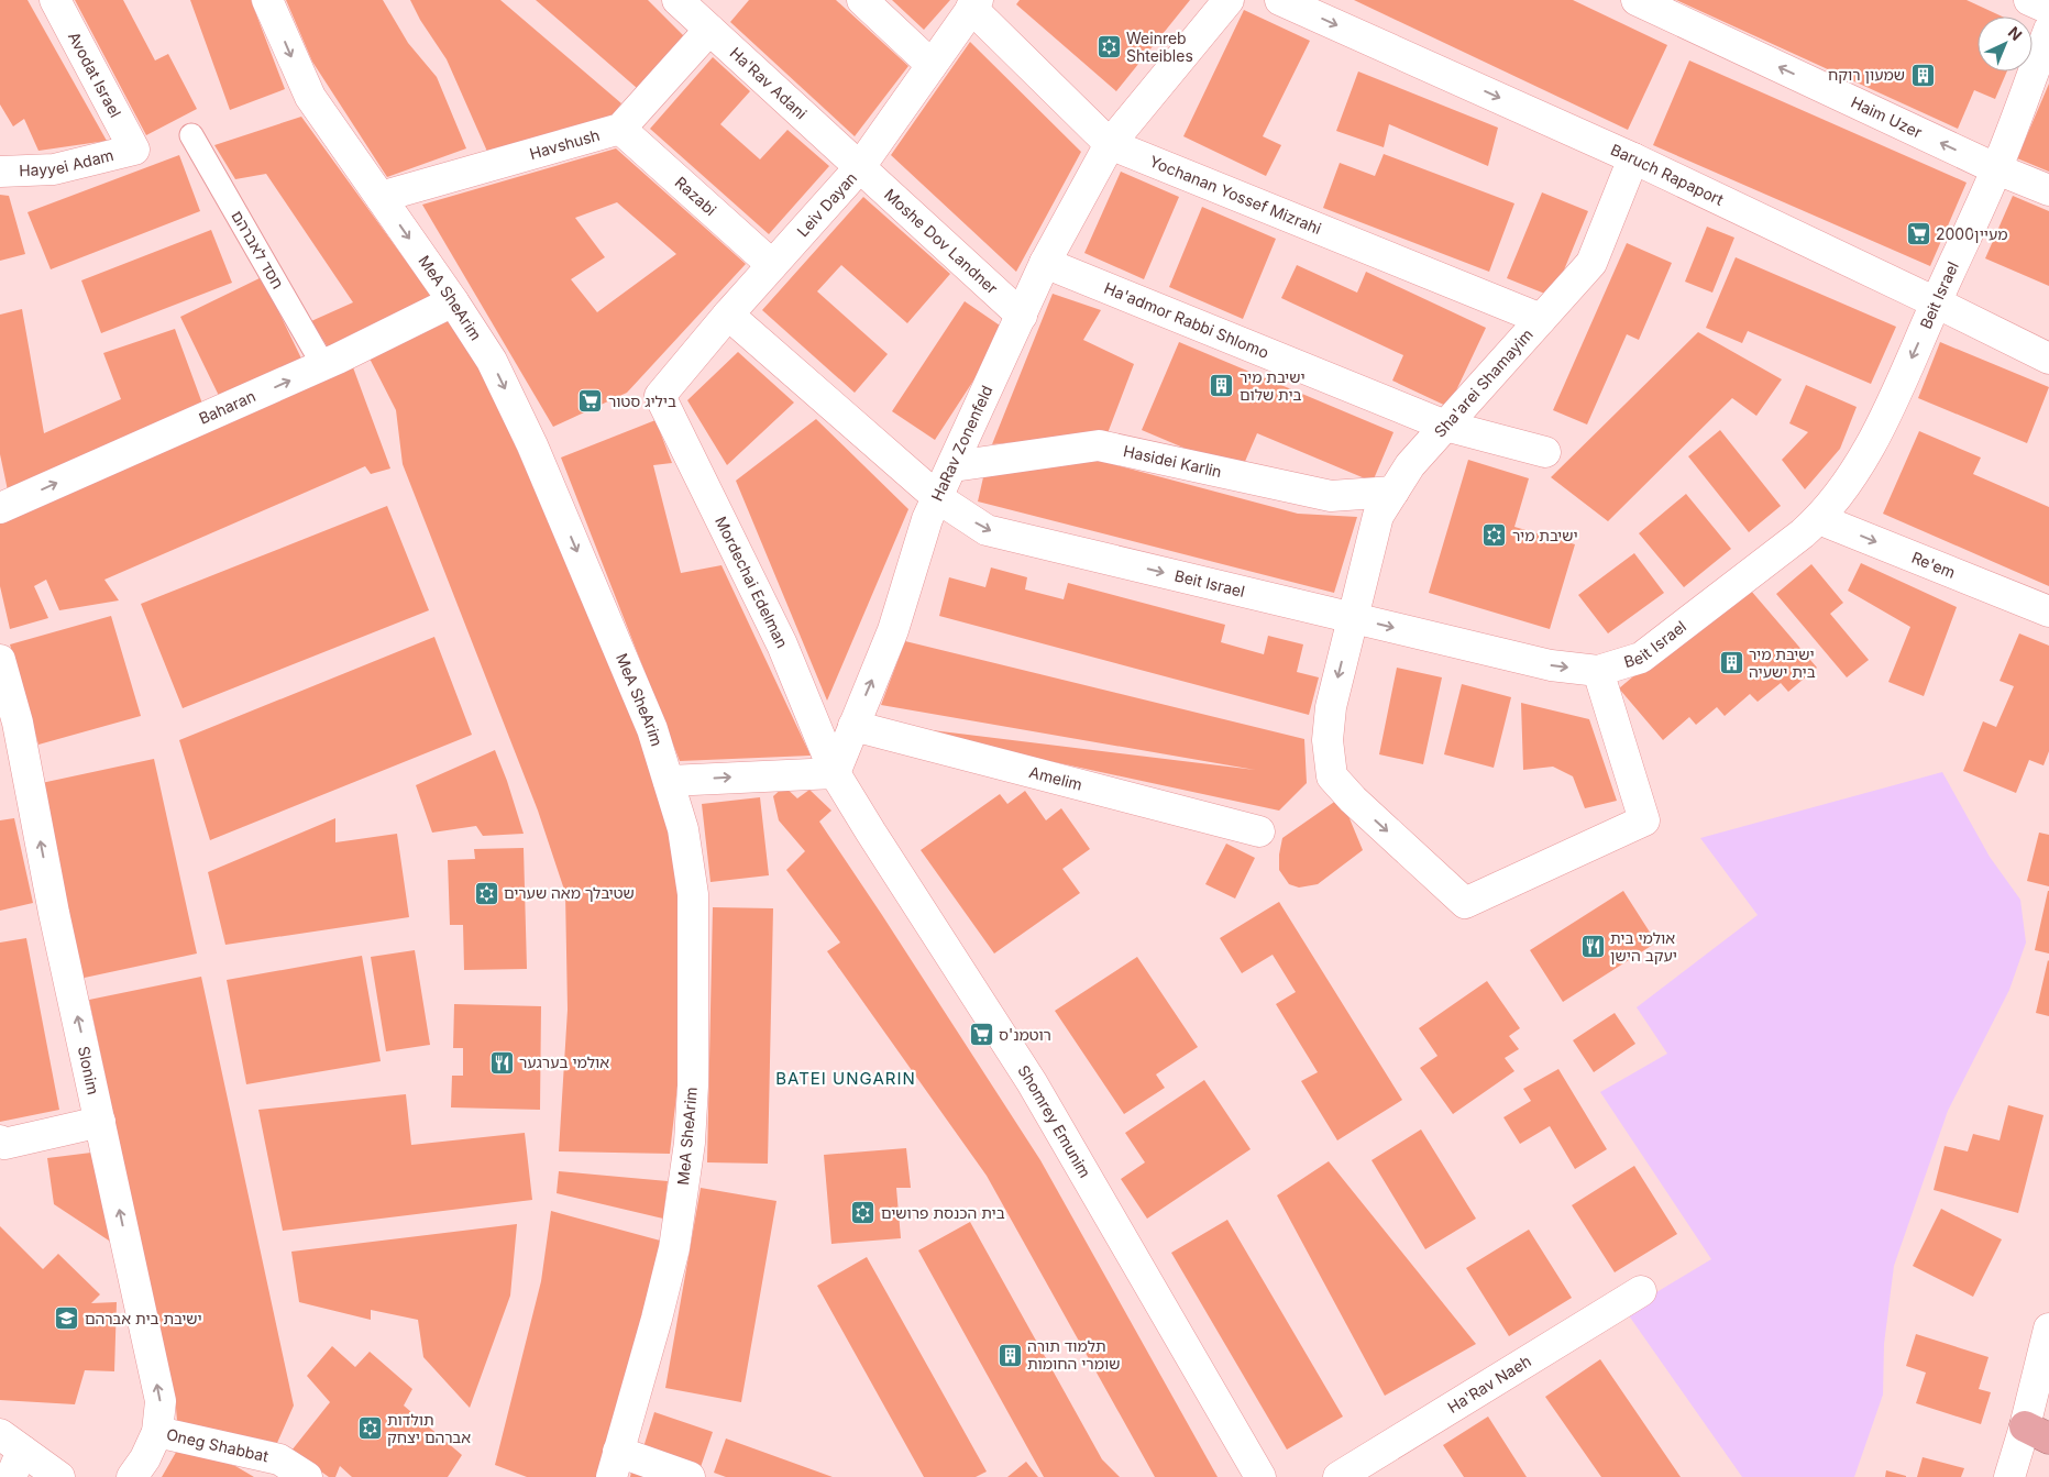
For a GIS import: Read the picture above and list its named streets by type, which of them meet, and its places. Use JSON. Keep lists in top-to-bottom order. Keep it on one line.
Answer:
{"streets":{"street":["Avodat Israel","Ha'Rav Adani","Haim Uzer","Havshush","Hayyei Adam","Baruch Rapaport","Yochanan Yossef Mizrahi","Razabi","Leiv Dayan","Moshe Dov Landner","חסד לאברהם","Beit Israel","MeA SheArim","Ha'admor Rabbi Shlomo","Sha'arei Shamayim","Baharan","HaRav Zonenfeld","Hasidei Karlin","Re'em","Mordechai Edelman","Amelim","Slonim","Shomrey Emunim","Ha'Rav Naeh","Oneg Shabbat"]},"crossings":[["Avodat Israel","Hayyei Adam"],["Ha'Rav Adani","Havshush"],["Ha'Rav Adani","Leiv Dayan"],["Ha'Rav Adani","Moshe Dov Landner"],["Haim Uzer","Beit Israel"],["Havshush","Razabi"],["Havshush","MeA SheArim"],["Baruch Rapaport","Beit Israel"],["Baruch Rapaport","Sha'arei Shamayim"],["Yochanan Yossef Mizrahi","Leiv Dayan"],["Yochanan Yossef Mizrahi","Sha'arei Shamayim"],["Yochanan Yossef Mizrahi","HaRav Zonenfeld"],["Razabi","Leiv Dayan"],["Leiv Dayan","Moshe Dov Landner"],["Leiv Dayan","Mordechai Edelman"],["Moshe Dov Landner","HaRav Zonenfeld"],["חסד לאברהם","Baharan"],["Beit Israel","Sha'arei Shamayim"],["Beit Israel","HaRav Zonenfeld"],["Beit Israel","Re'em"],["MeA SheArim","Baharan"],["Ha'admor Rabbi Shlomo","Sha'arei Shamayim"],["Ha'admor Rabbi Shlomo","HaRav Zonenfeld"],["Sha'arei Shamayim","Hasidei Karlin"],["HaRav Zonenfeld","Hasidei Karlin"],["HaRav Zonenfeld","Mordechai Edelman"],["HaRav Zonenfeld","Amelim"],["HaRav Zonenfeld","Shomrey Emunim"],["Mordechai Edelman","Shomrey Emunim"],["Slonim","Oneg Shabbat"]],"one_way":["Haim Uzer","Baruch Rapaport","MeA SheArim","Baharan","Re'em","Slonim"],"districts":["BATEI UNGARIN"],"places":{"synagogue":["Weinreb Shteibles","ישיבת מיר","שטיבלך מאה שערים","בית הכנסת פרושים","תולדות אברהם יצחק"],"building":["שמעון רוקח","ישיבת מיר בית שלום","ישיבת מיר בית ישעיה","תלמוד תורה שומרי החומות"],"supermarket":["מעיין2000","ביליג סטור","רוטמנ'ס"],"restaurant":["אולמי בית יעקב הישן","אולמי בערגער"],"school or university":["ישיבת בית אברהם"]},"north":"top right"}
